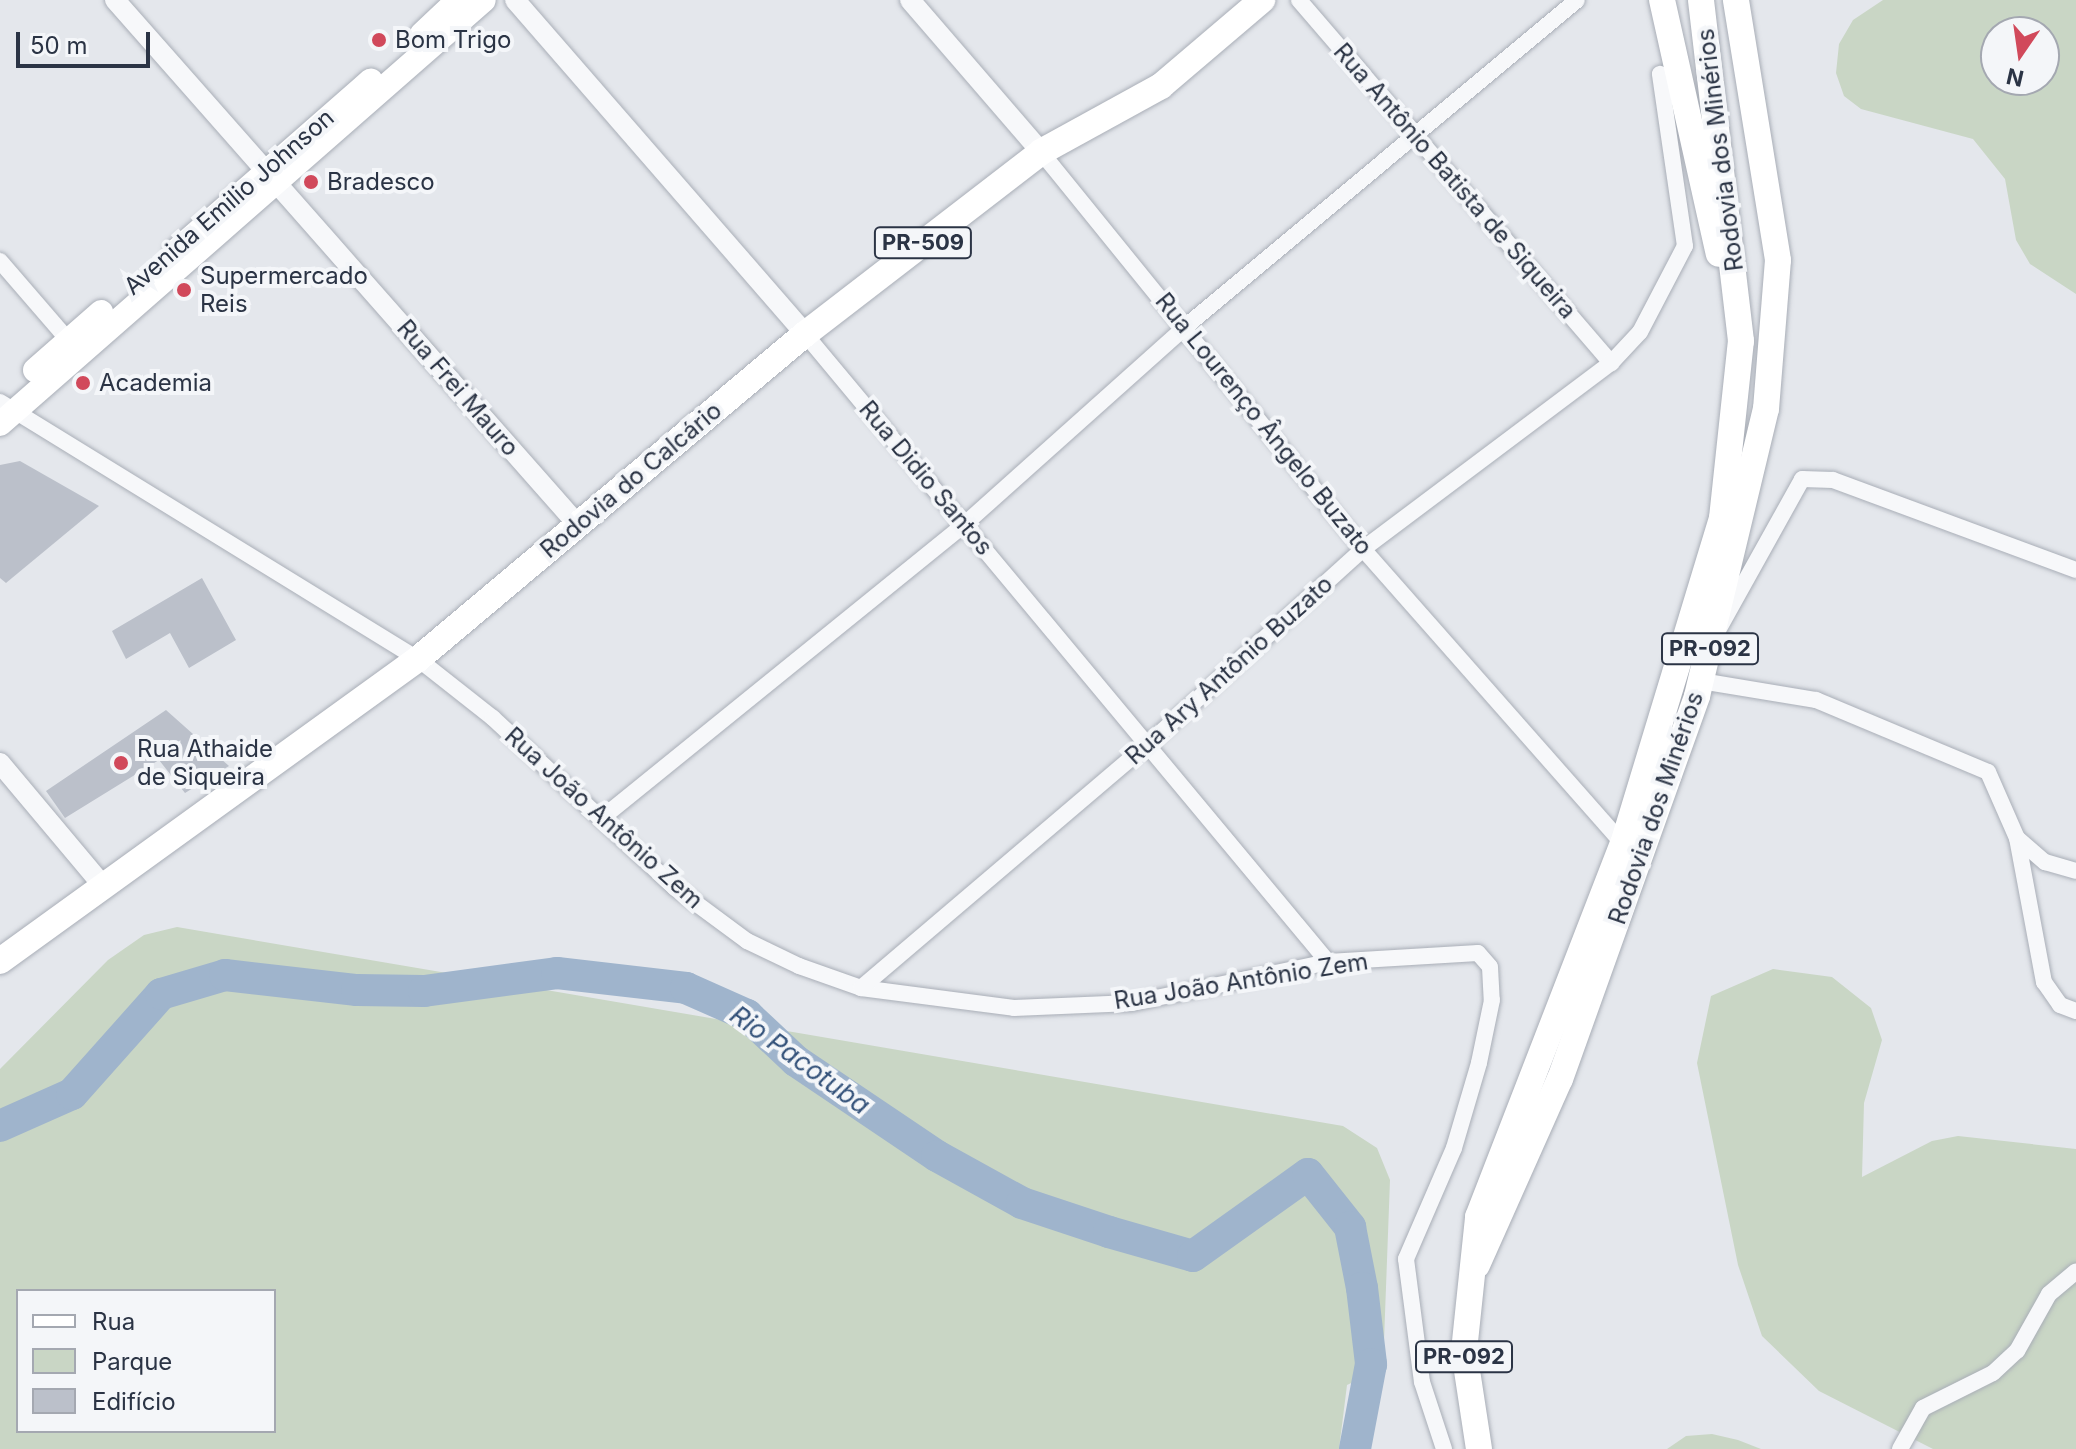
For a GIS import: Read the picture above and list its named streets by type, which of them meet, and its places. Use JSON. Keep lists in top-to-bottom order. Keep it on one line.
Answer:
{"streets":{"main road":["Rodovia dos Minérios","Avenida Emilio Johnson","PR-509","Rodovia do Calcário","PR-092"],"street":["Rua Antônio Batista de Siqueira","Rua Frei Mauro","Rua Lourenço Ângelo Buzato","Rua Didio Santos","Rua Ary Antônio Buzato","Rua João Antônio Zem"]},"crossings":[["Rodovia dos Minérios","Rua Lourenço Ângelo Buzato"],["Rua Antônio Batista de Siqueira","Rua Ary Antônio Buzato"],["Avenida Emilio Johnson","Rua Frei Mauro"],["Avenida Emilio Johnson","Rua João Antônio Zem"],["Rua Frei Mauro","Rodovia do Calcário"],["Rua Lourenço Ângelo Buzato","Rodovia do Calcário"],["Rua Lourenço Ângelo Buzato","Rua Ary Antônio Buzato"],["Rua Didio Santos","Rodovia do Calcário"],["Rua Didio Santos","Rua Ary Antônio Buzato"],["Rua Didio Santos","Rua João Antônio Zem"],["Rodovia do Calcário","Rua João Antônio Zem"],["Rua Ary Antônio Buzato","Rua João Antônio Zem"]],"water":["Rio Pacotuba"],"places":["Bom Trigo","Bradesco","Supermercado Reis","Academia","Rua Athaide de Siqueira"],"legend":["Rua","Parque","Edifício"],"scale_bar":"50 m","north":"bottom"}
